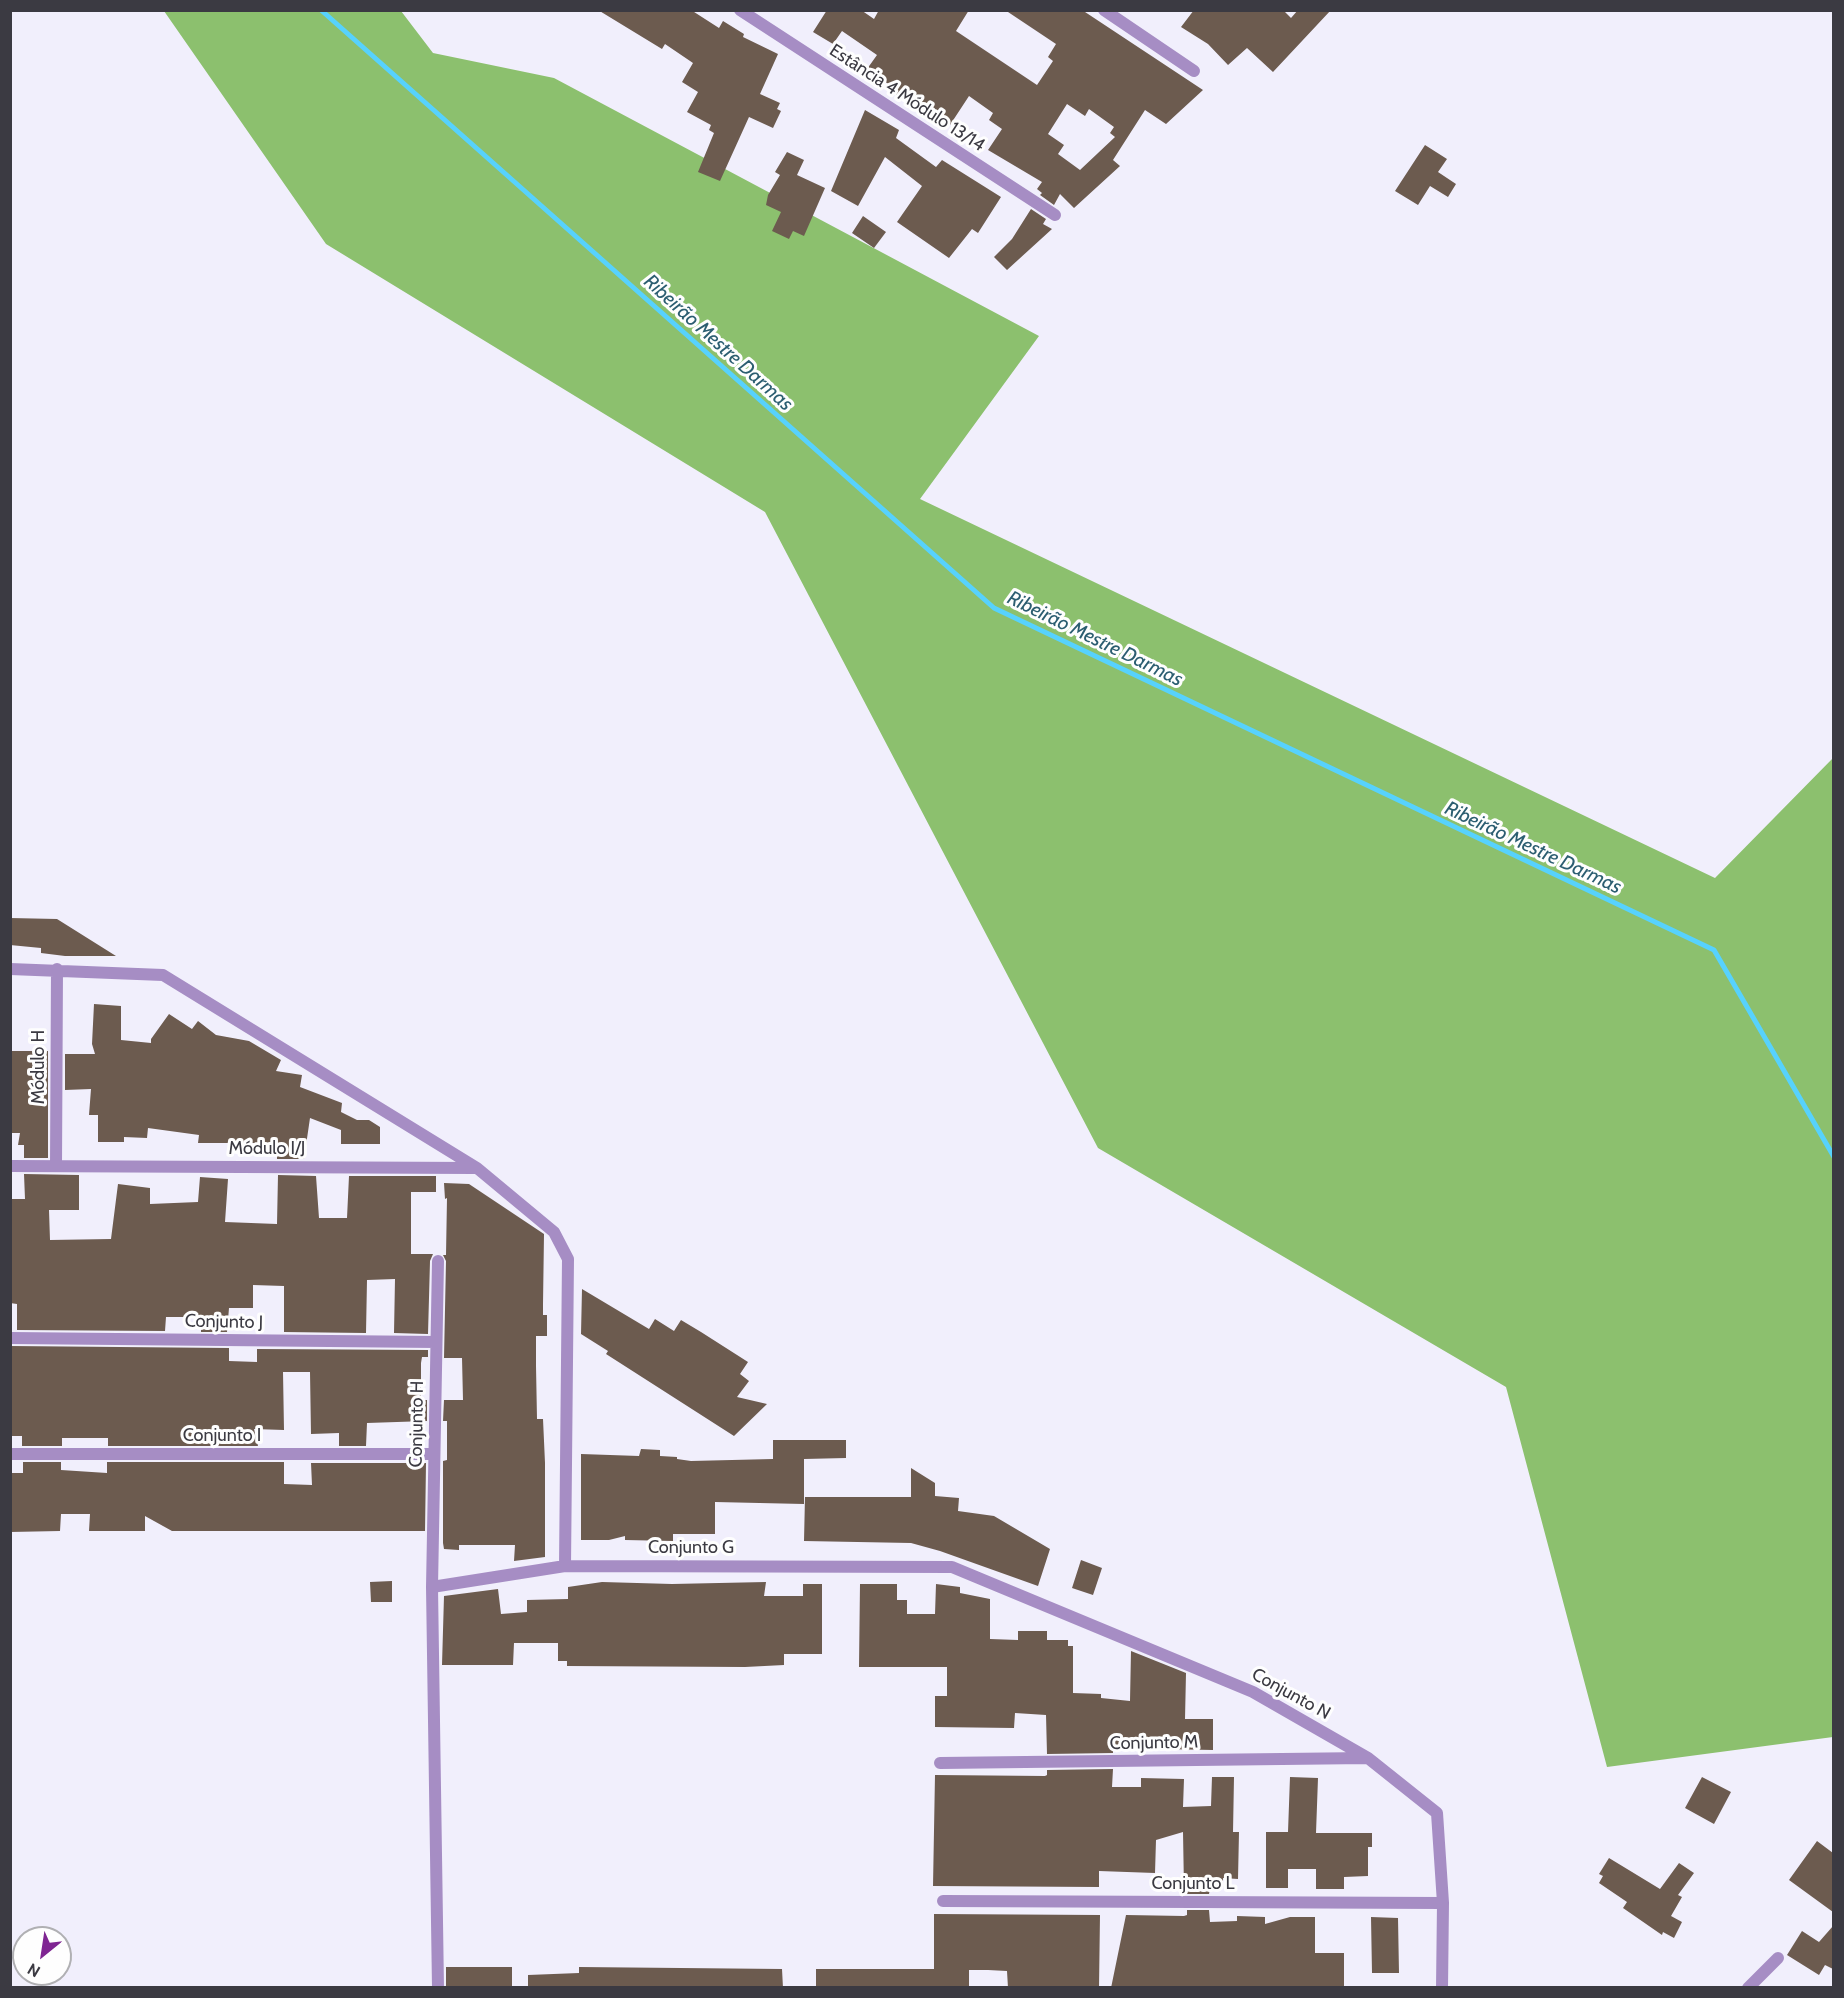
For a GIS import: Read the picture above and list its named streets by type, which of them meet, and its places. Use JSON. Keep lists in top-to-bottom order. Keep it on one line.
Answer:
{"streets":{"street":["Estância 4 Módulo 13/14","Módulo H","Módulo I/J","Conjunto J","Conjunto H","Conjunto I","Conjunto G","Conjunto N","Conjunto M","Conjunto L"]},"crossings":[["Módulo H","Módulo I/J"],["Conjunto J","Conjunto H"],["Conjunto H","Conjunto I"],["Conjunto H","Conjunto G"],["Conjunto G","Conjunto N"],["Conjunto N","Conjunto M"],["Conjunto N","Conjunto L"]],"water":["Ribeirão Mestre Darmas"],"north":"bottom left"}
